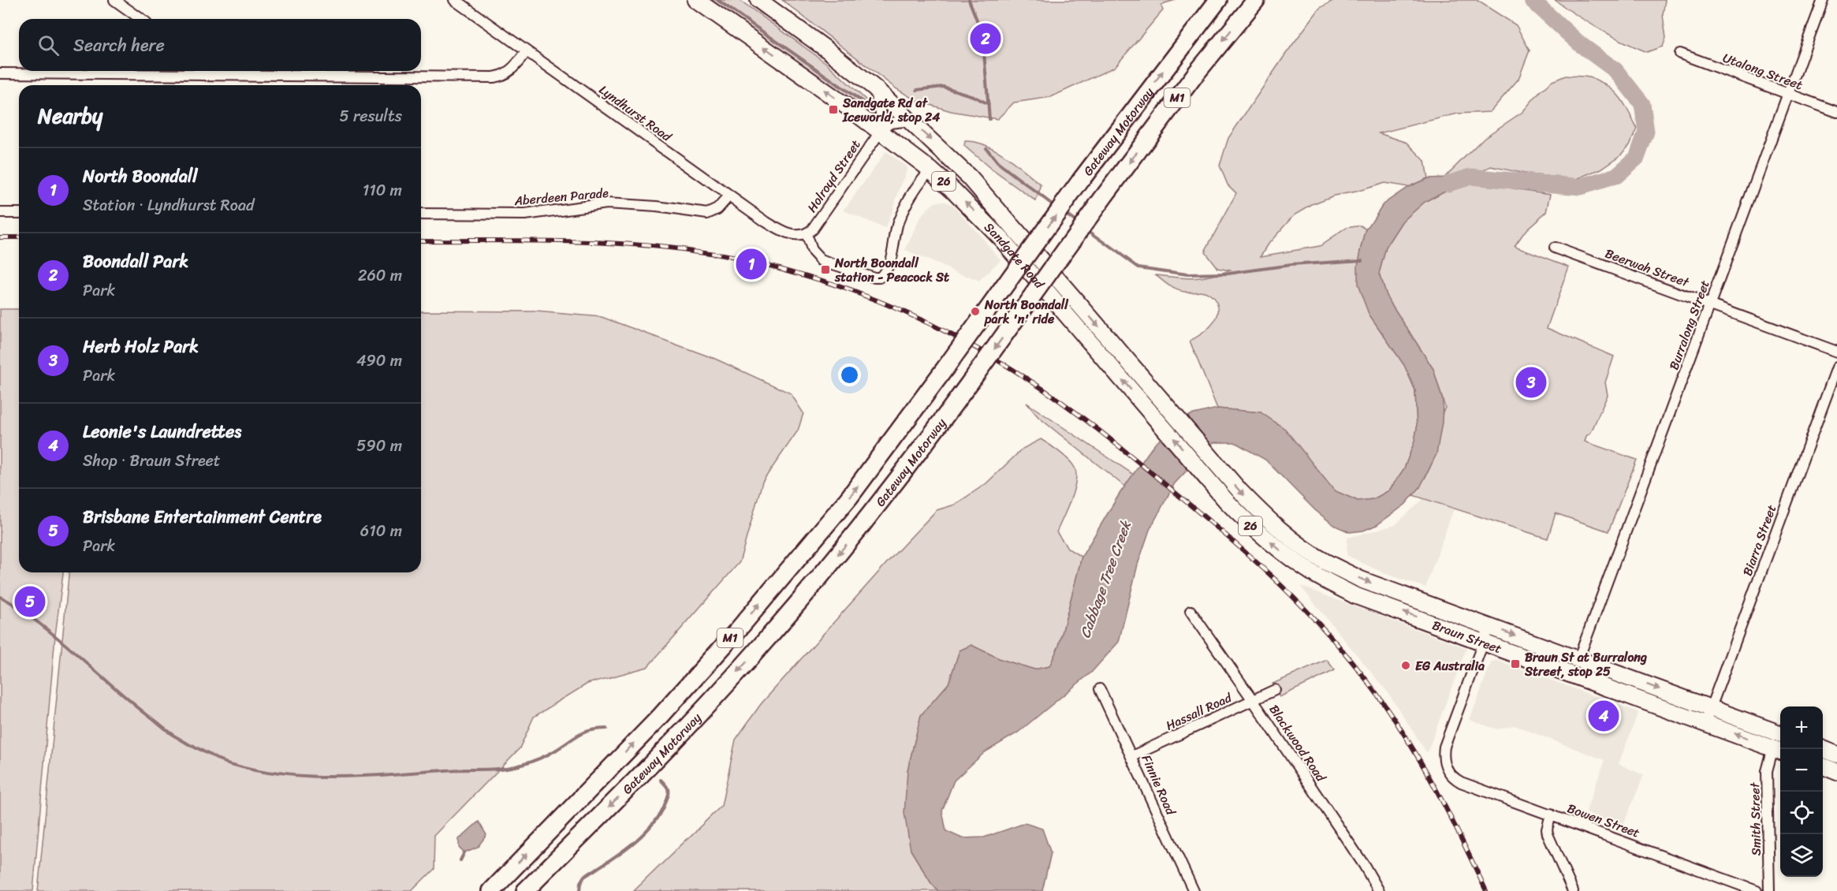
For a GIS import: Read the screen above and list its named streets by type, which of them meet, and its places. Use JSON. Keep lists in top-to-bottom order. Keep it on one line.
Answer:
{"streets":{"highway":["M1","Gateway Motorway","26","Sandgate Road","Braun Street"],"street":["Utalong Street","Lyndhurst Road","Holroyd Street","Aberdeen Parade","Beerwah Street","Burralong Street","Biarra Street","Hassall Road","Blackwood Road","Finnie Road","Smith Street","Bowen Street"]},"crossings":[["Utalong Street","Burralong Street"],["Lyndhurst Road","Holroyd Street"],["Lyndhurst Road","Aberdeen Parade"],["Holroyd Street","Sandgate Road"],["Sandgate Road","Braun Street"],["Beerwah Street","Burralong Street"],["Burralong Street","Braun Street"],["Biarra Street","Braun Street"],["Braun Street","Smith Street"],["Braun Street","Bowen Street"],["Hassall Road","Blackwood Road"],["Hassall Road","Finnie Road"]],"water":["Cabbage Tree Creek"],"places":{"transit":["Sandgate Rd at Iceworld, stop 24","North Boondall station - Peacock St","Braun St at Burralong Street, stop 25"],"other":["North Boondall park 'n' ride","EG Australia"]},"page":{"search":"Search here","pins":["2","1","3","5","4"],"heading":["Nearby","5 results"],"list":[{"mark":"1","name":"North Boondall","note":"Station · Lyndhurst Road","value":"110 m"},{"mark":"2","name":"Boondall Park","note":"Park","value":"260 m"},{"mark":"3","name":"Herb Holz Park","note":"Park","value":"490 m"},{"mark":"4","name":"Leonie's Laundrettes","note":"Shop · Braun Street","value":"590 m"},{"mark":"5","name":"Brisbane Entertainment Centre","note":"Park","value":"610 m"}],"map_buttons":["+","−"]}}
